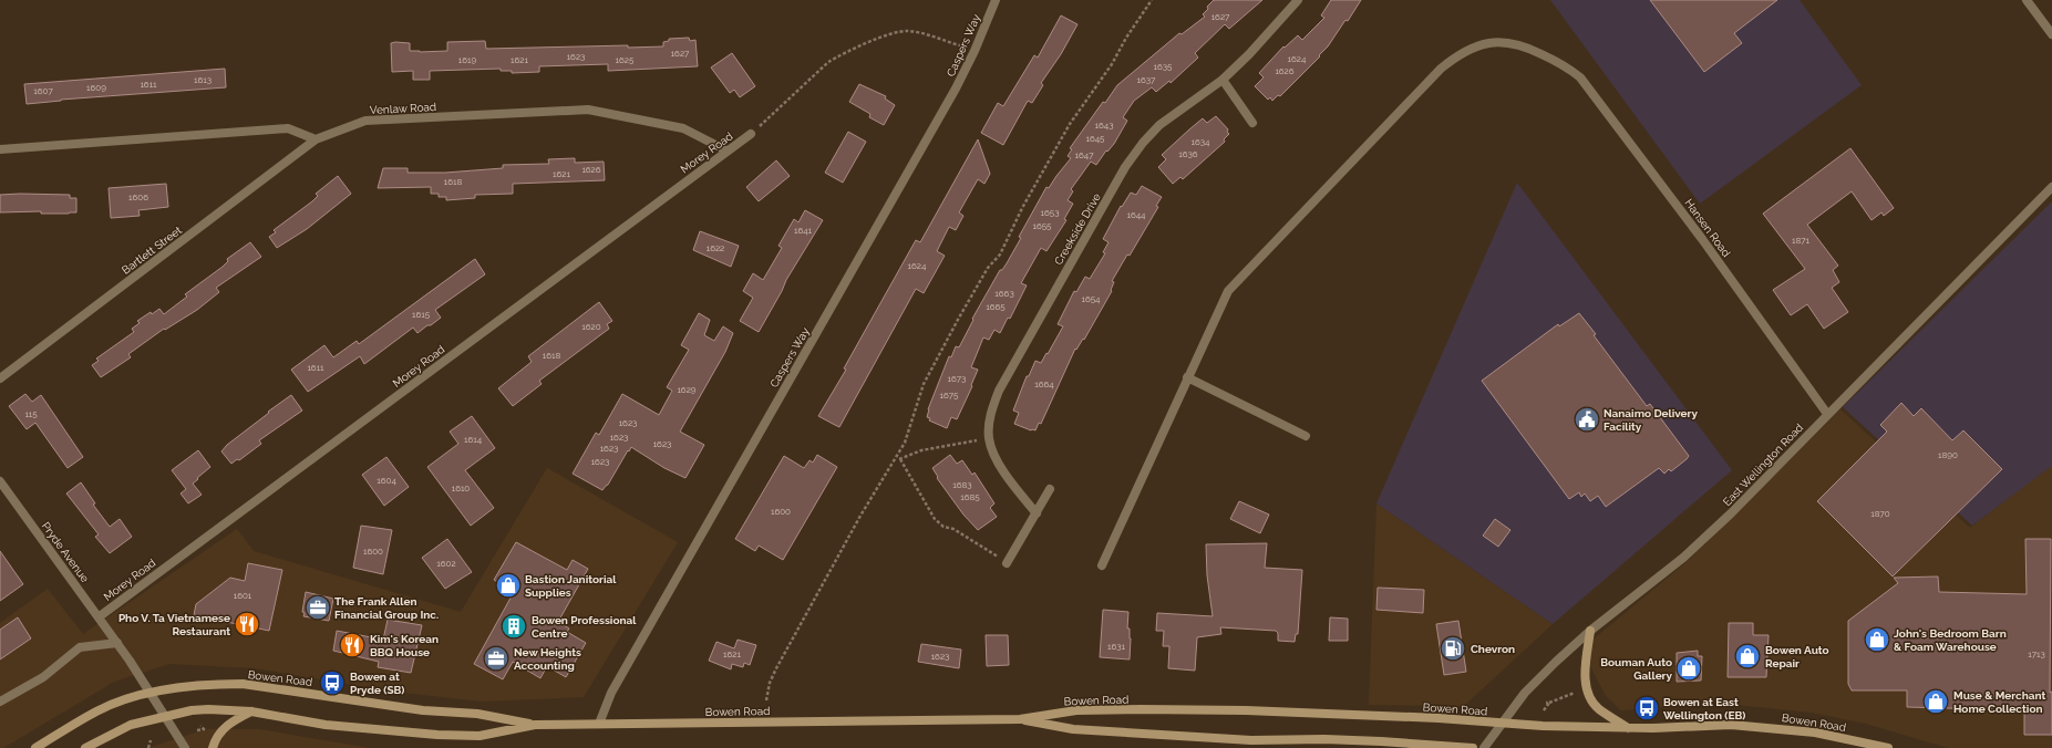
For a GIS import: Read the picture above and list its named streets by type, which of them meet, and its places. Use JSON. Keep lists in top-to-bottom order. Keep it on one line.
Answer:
{"streets":{"main road":["Bowen Road"],"street":["Caspers Way","Venlaw Road","Morey Road","Hansen Road","Creekside Drive","Bartlett Street","East Wellington Road","Pryde Avenue"]},"crossings":[["Caspers Way","Bowen Road"],["Venlaw Road","Morey Road"],["Venlaw Road","Bartlett Street"],["Morey Road","Pryde Avenue"],["Hansen Road","East Wellington Road"],["East Wellington Road","Bowen Road"],["Pryde Avenue","Bowen Road"]],"places":{"public building":["Nanaimo Delivery Facility"],"shop":["Bastion Janitorial Supplies","John's Bedroom Barn & Foam Warehouse","Bowen Auto Repair","Bouman Auto Gallery","Muse & Merchant Home Collection"],"office":["The Frank Allen Financial Group Inc.","New Heights Accounting"],"restaurant":["Pho V. Ta Vietnamese Restaurant","Kim's Korean BBQ House"],"building":["Bowen Professional Centre"],"fuel station":["Chevron"],"bus stop":["Bowen at Pryde (SB)","Bowen at East Wellington (EB)"]},"house_numbers":["1627","1627","1623","1624","1619","1621","1625","1635","1626","1613","1637","1611","1609","1607","1643","1645","1634","1636","1647","1626","1621","1618","1606","1653","1644","1655","1641","1871","1622","1624","1663","1654","1665","1615","1620","1618","1611","1673","1664","1629","1675","115","1623","1623","1614","1623","1623","1890","1623","1604","1683","1610","1685","1600","1870","1600","1602","1601","1631","1621","1713","1623"]}
